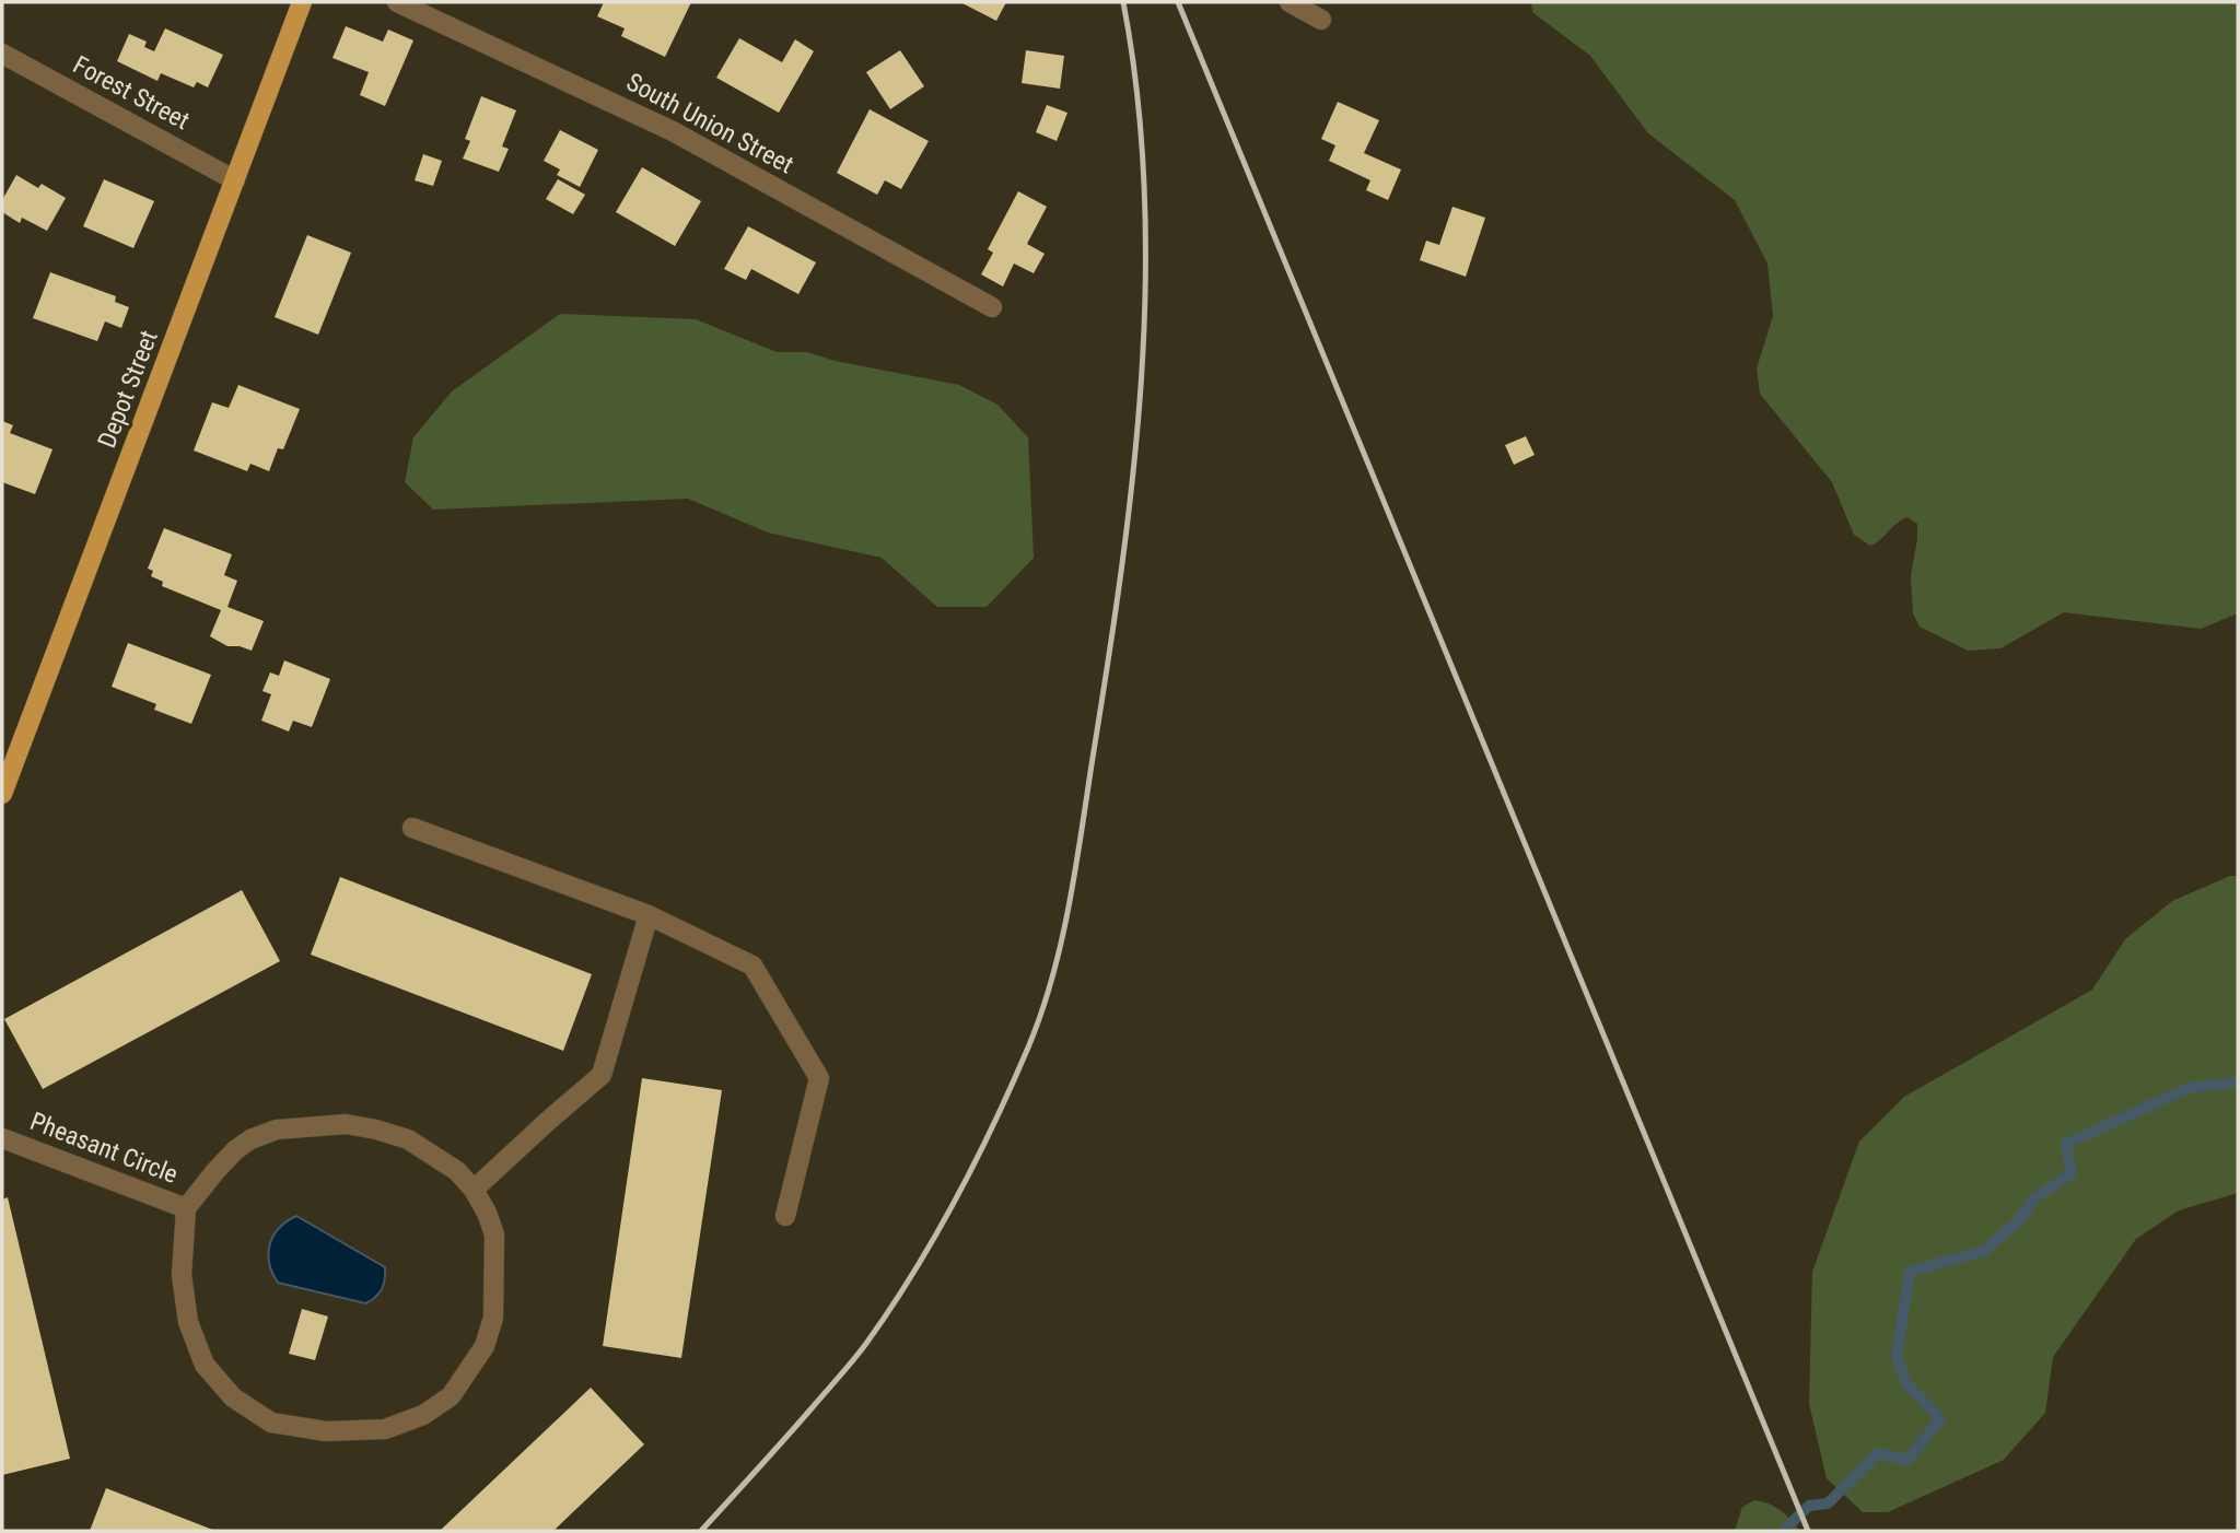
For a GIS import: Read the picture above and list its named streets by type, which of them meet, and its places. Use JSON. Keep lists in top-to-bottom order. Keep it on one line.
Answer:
{"streets":{"main road":["Depot Street"],"street":["Forest Street","South Union Street","Pheasant Circle"]},"crossings":[["Forest Street","Depot Street"]]}
